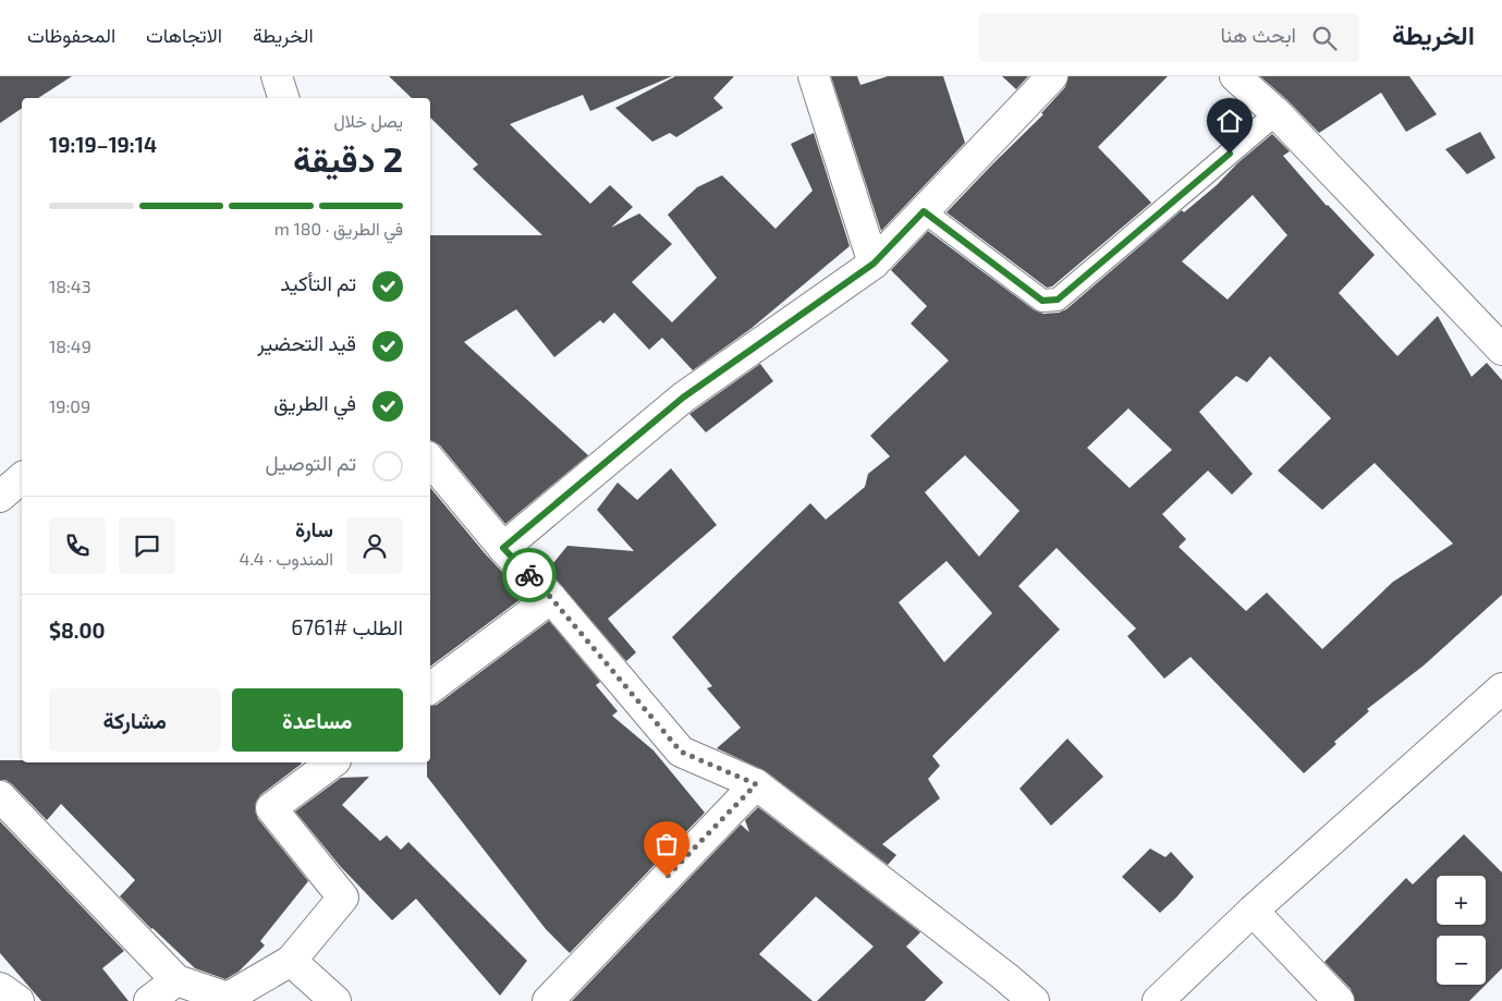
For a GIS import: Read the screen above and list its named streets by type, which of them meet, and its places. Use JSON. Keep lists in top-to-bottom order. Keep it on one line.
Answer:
{"page":{"header":"الخريطة","search":"ابحث هنا","nav":["الخريطة","الاتجاهات","المحفوظات"],"heading":["2 دقيقة","يصل خلال","19:14–19:19"],"panel":["سارة","المندوب · 4.4","الطلب #6761","$8.00"],"bar":"في الطريق · 180 m","list":[["تم التأكيد","18:43"],["قيد التحضير","18:49"],["في الطريق","19:09"],"تم التوصيل"],"buttons":["مساعدة","مشاركة"],"map_buttons":["+","−"]}}
